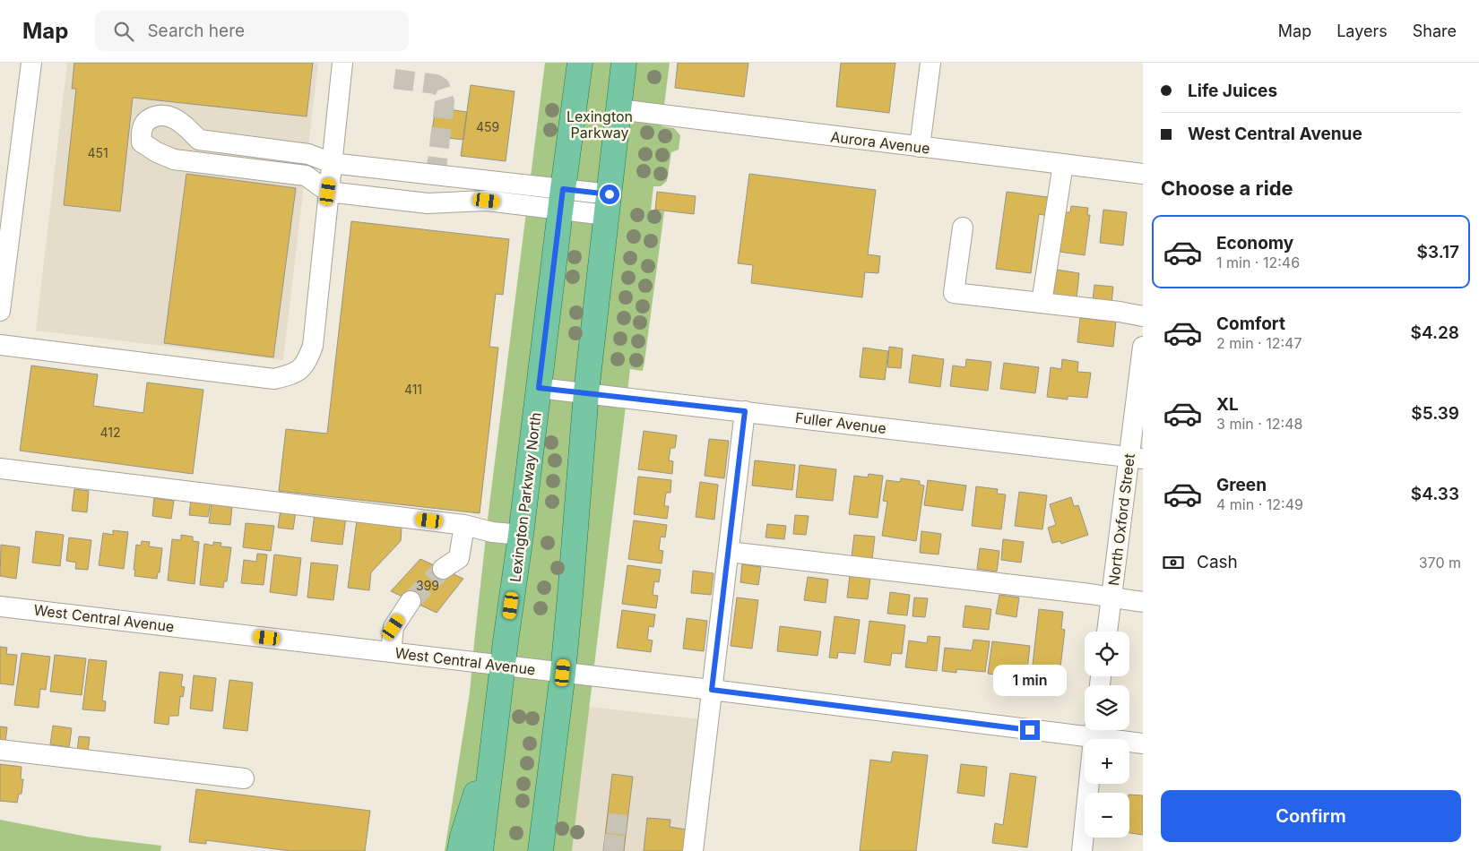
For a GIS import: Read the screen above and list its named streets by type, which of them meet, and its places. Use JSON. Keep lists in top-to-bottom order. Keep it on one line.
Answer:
{"streets":{"main road":["Lexington Parkway North"],"street":["Aurora Avenue","Fuller Avenue","North Oxford Street","West Central Avenue"]},"crossings":[["Fuller Avenue","Lexington Parkway North"],["Fuller Avenue","North Oxford Street"],["Lexington Parkway North","West Central Avenue"]],"parks":["Lexington Parkway"],"house_numbers":["459","451","411","412","399"],"page":{"header":"Map","search":"Search here","nav":["Map","Layers","Share"],"banner":["Life Juices","West Central Avenue"],"heading":"Choose a ride","list":[{"name":"Economy","note":"1 min · 12:46","value":"$3.17"},{"name":"Comfort","note":"2 min · 12:47","value":"$4.28"},{"name":"XL","note":"3 min · 12:48","value":"$5.39"},{"name":"Green","note":"4 min · 12:49","value":"$4.33"}],"pay":["Cash","370 m"],"map_buttons":["+","−"],"bubble":"1 min","buttons":"Confirm"}}
